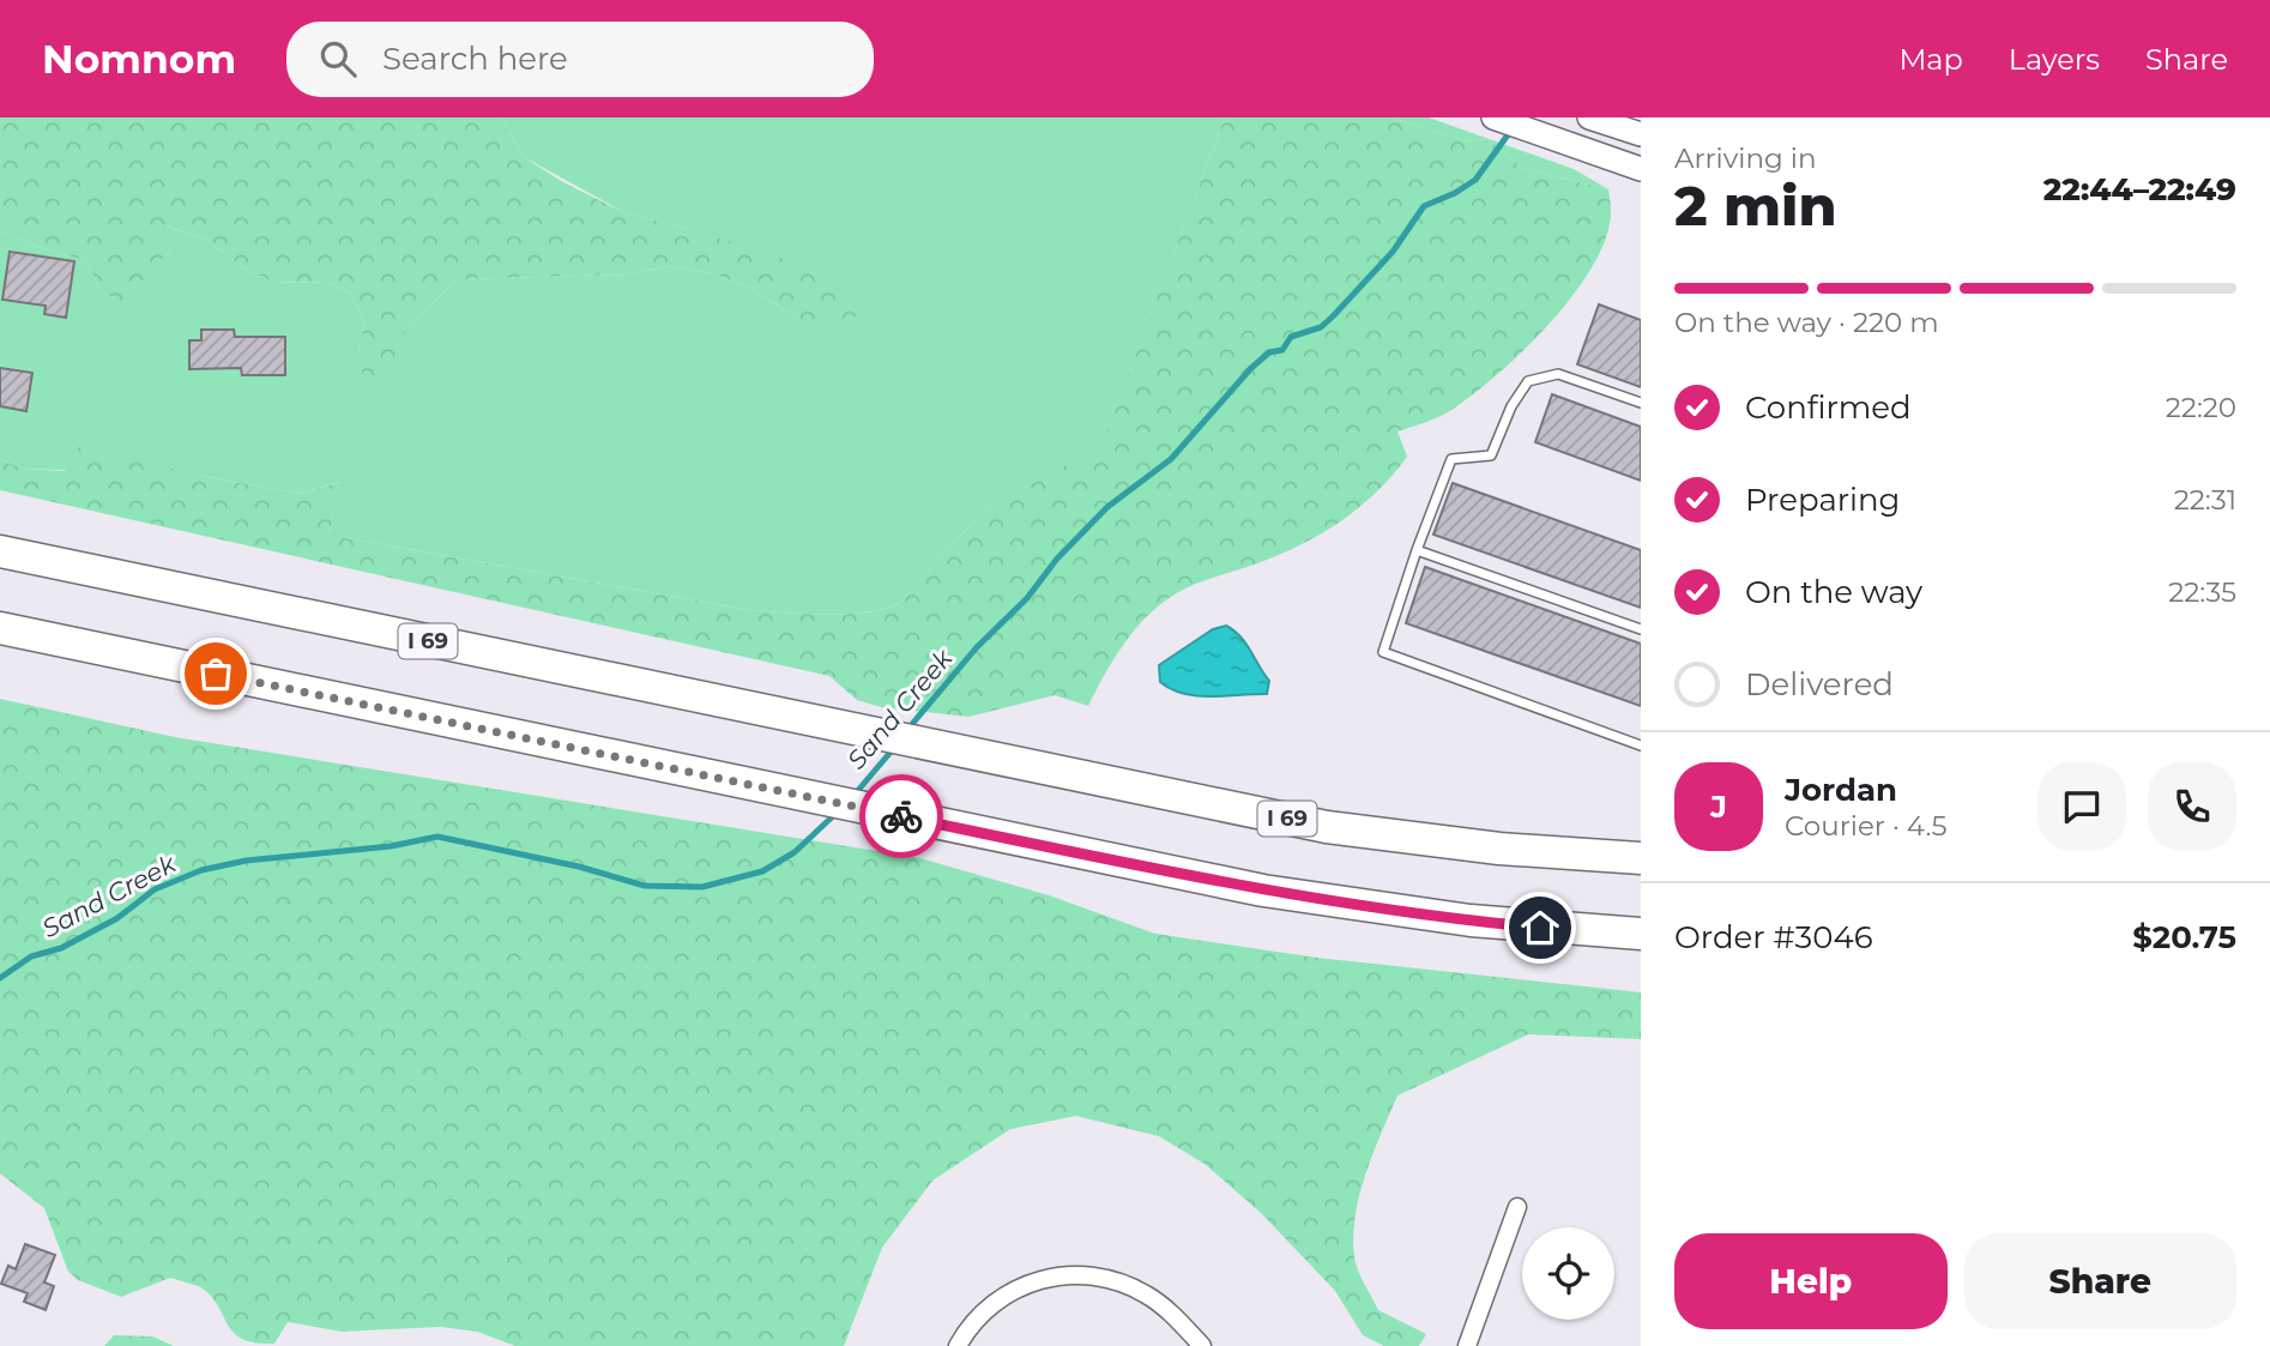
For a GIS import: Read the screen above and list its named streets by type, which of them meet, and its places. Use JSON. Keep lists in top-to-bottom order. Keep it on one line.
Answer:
{"streets":{"highway":["I 69"]},"water":["Sand Creek"],"page":{"header":"Nomnom","search":"Search here","nav":["Map","Layers","Share"],"heading":["2 min","Arriving in","22:44–22:49"],"panel":["Jordan","Courier · 4.5","Order #3046","$20.75"],"bar":"On the way · 220 m","list":[["Confirmed","22:20"],["Preparing","22:31"],["On the way","22:35"],"Delivered"],"round":"J","buttons":["Help","Share"]}}
